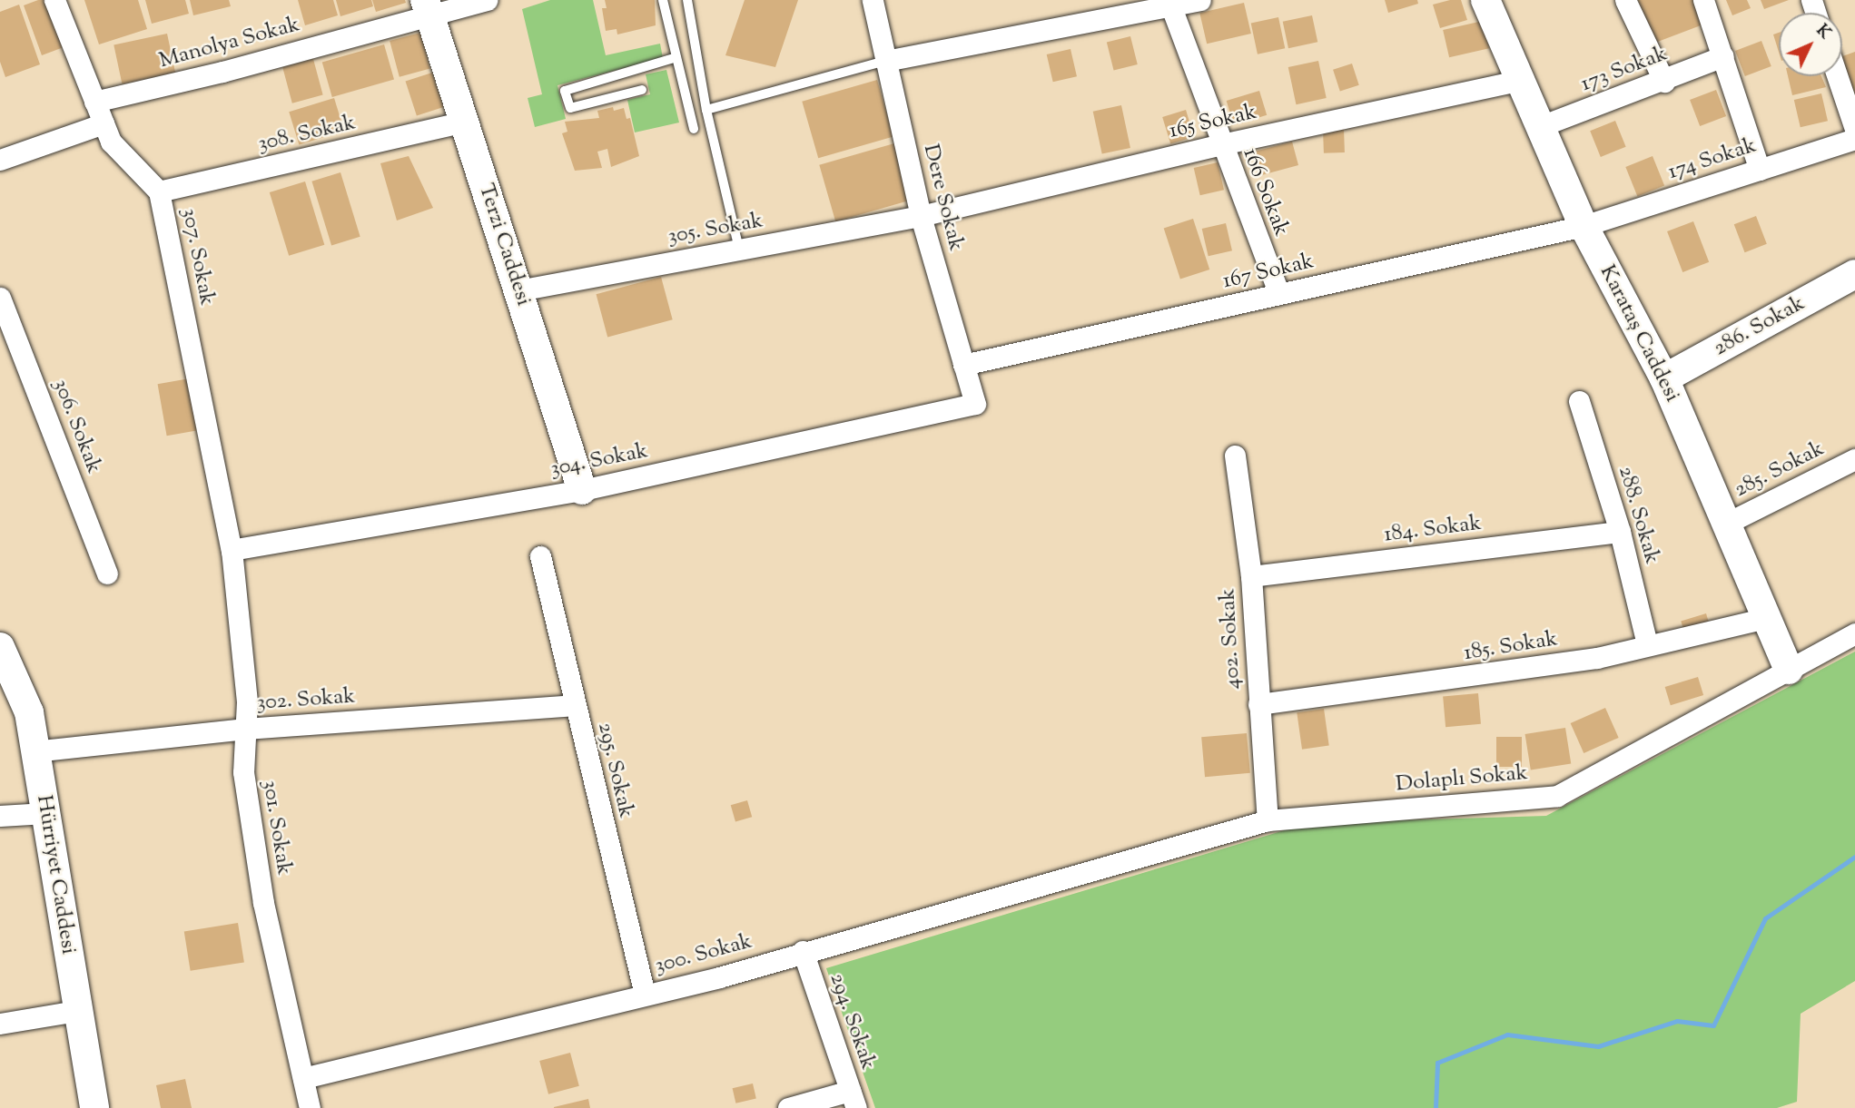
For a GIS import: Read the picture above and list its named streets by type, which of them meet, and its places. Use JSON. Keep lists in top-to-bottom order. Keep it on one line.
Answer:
{"streets":{"street":["Manolya Sokak","173 Sokak","165 Sokak","308. Sokak","174 Sokak","166 Sokak","Dere Sokak","305. Sokak","Terzi Caddesi","307. Sokak","167 Sokak","286. Sokak","Karataş Caddesi","306. Sokak","304. Sokak","285. Sokak","288. Sokak","184. Sokak","402. Sokak","185. Sokak","302. Sokak","295. Sokak","Dolaplı Sokak","301. Sokak","Hürriyet Caddesi","300. Sokak","294. Sokak"]},"crossings":[["Manolya Sokak","Terzi Caddesi"],["Manolya Sokak","307. Sokak"],["173 Sokak","Karataş Caddesi"],["165 Sokak","166 Sokak"],["165 Sokak","Dere Sokak"],["165 Sokak","305. Sokak"],["165 Sokak","Karataş Caddesi"],["308. Sokak","Terzi Caddesi"],["308. Sokak","307. Sokak"],["174 Sokak","167 Sokak"],["174 Sokak","Karataş Caddesi"],["166 Sokak","167 Sokak"],["Dere Sokak","305. Sokak"],["Dere Sokak","167 Sokak"],["Dere Sokak","304. Sokak"],["305. Sokak","Terzi Caddesi"],["Terzi Caddesi","304. Sokak"],["307. Sokak","304. Sokak"],["307. Sokak","301. Sokak"],["167 Sokak","Karataş Caddesi"],["286. Sokak","Karataş Caddesi"],["Karataş Caddesi","285. Sokak"],["Karataş Caddesi","185. Sokak"],["Karataş Caddesi","Dolaplı Sokak"],["304. Sokak","301. Sokak"],["288. Sokak","184. Sokak"],["288. Sokak","185. Sokak"],["184. Sokak","402. Sokak"],["402. Sokak","185. Sokak"],["402. Sokak","Dolaplı Sokak"],["302. Sokak","295. Sokak"],["302. Sokak","301. Sokak"],["295. Sokak","300. Sokak"],["Dolaplı Sokak","300. Sokak"],["301. Sokak","300. Sokak"],["300. Sokak","294. Sokak"]],"north":"top right"}
